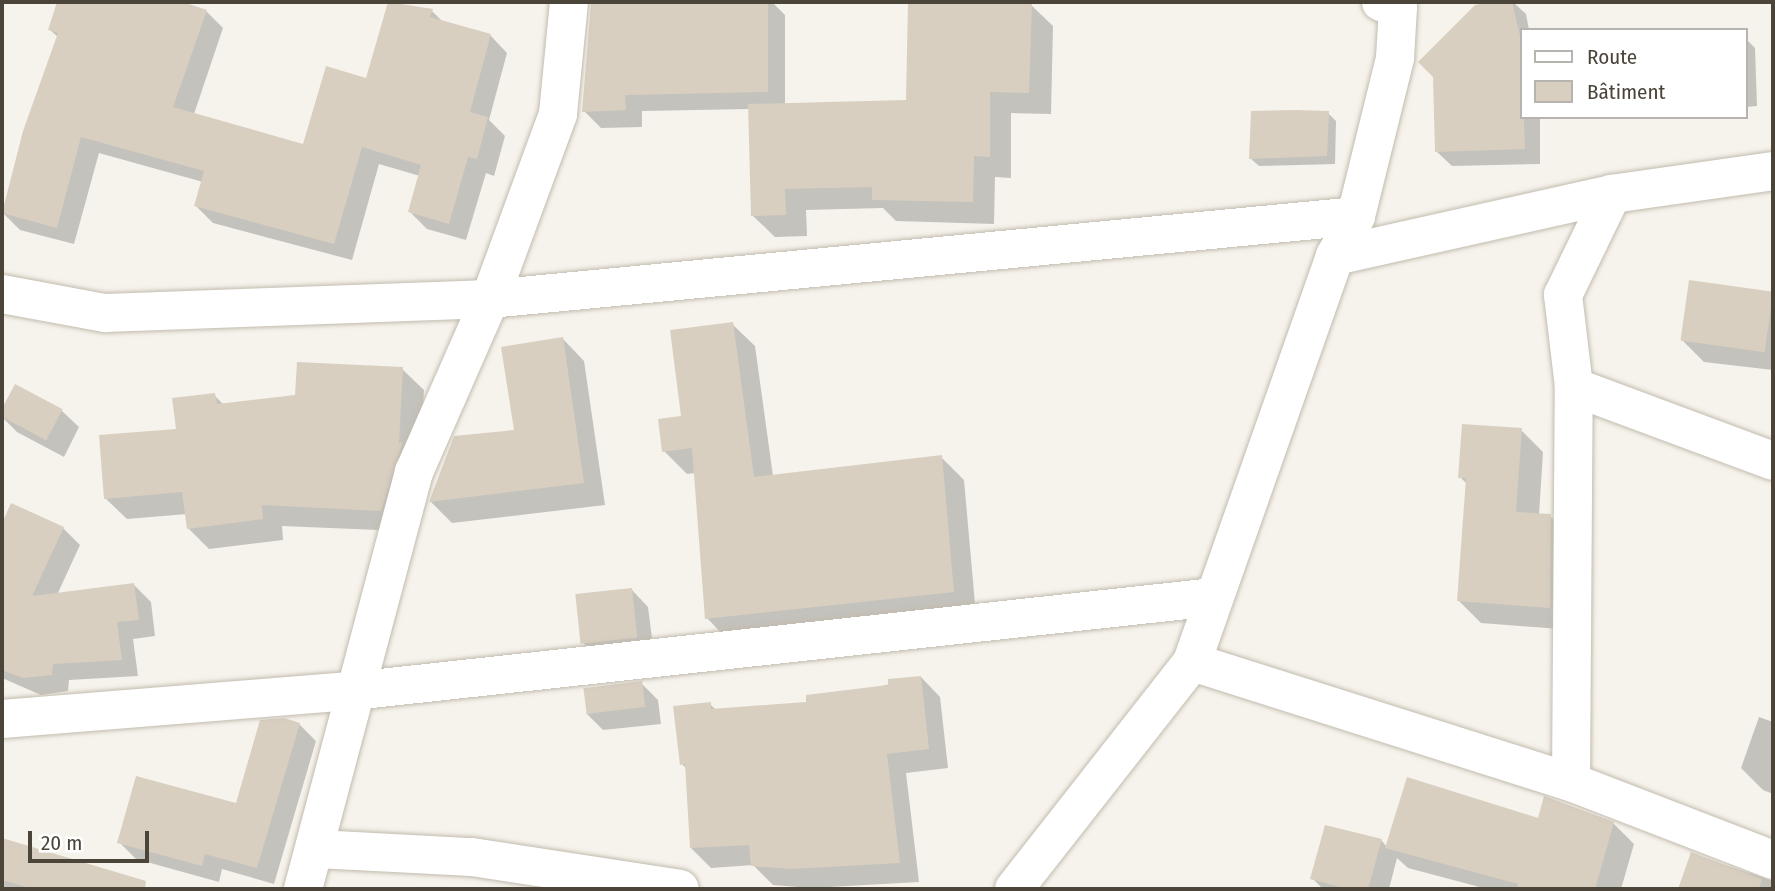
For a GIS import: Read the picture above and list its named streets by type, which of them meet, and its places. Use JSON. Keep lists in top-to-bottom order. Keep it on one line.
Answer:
{"legend":["Route","Bâtiment"],"scale_bar":"20 m"}
